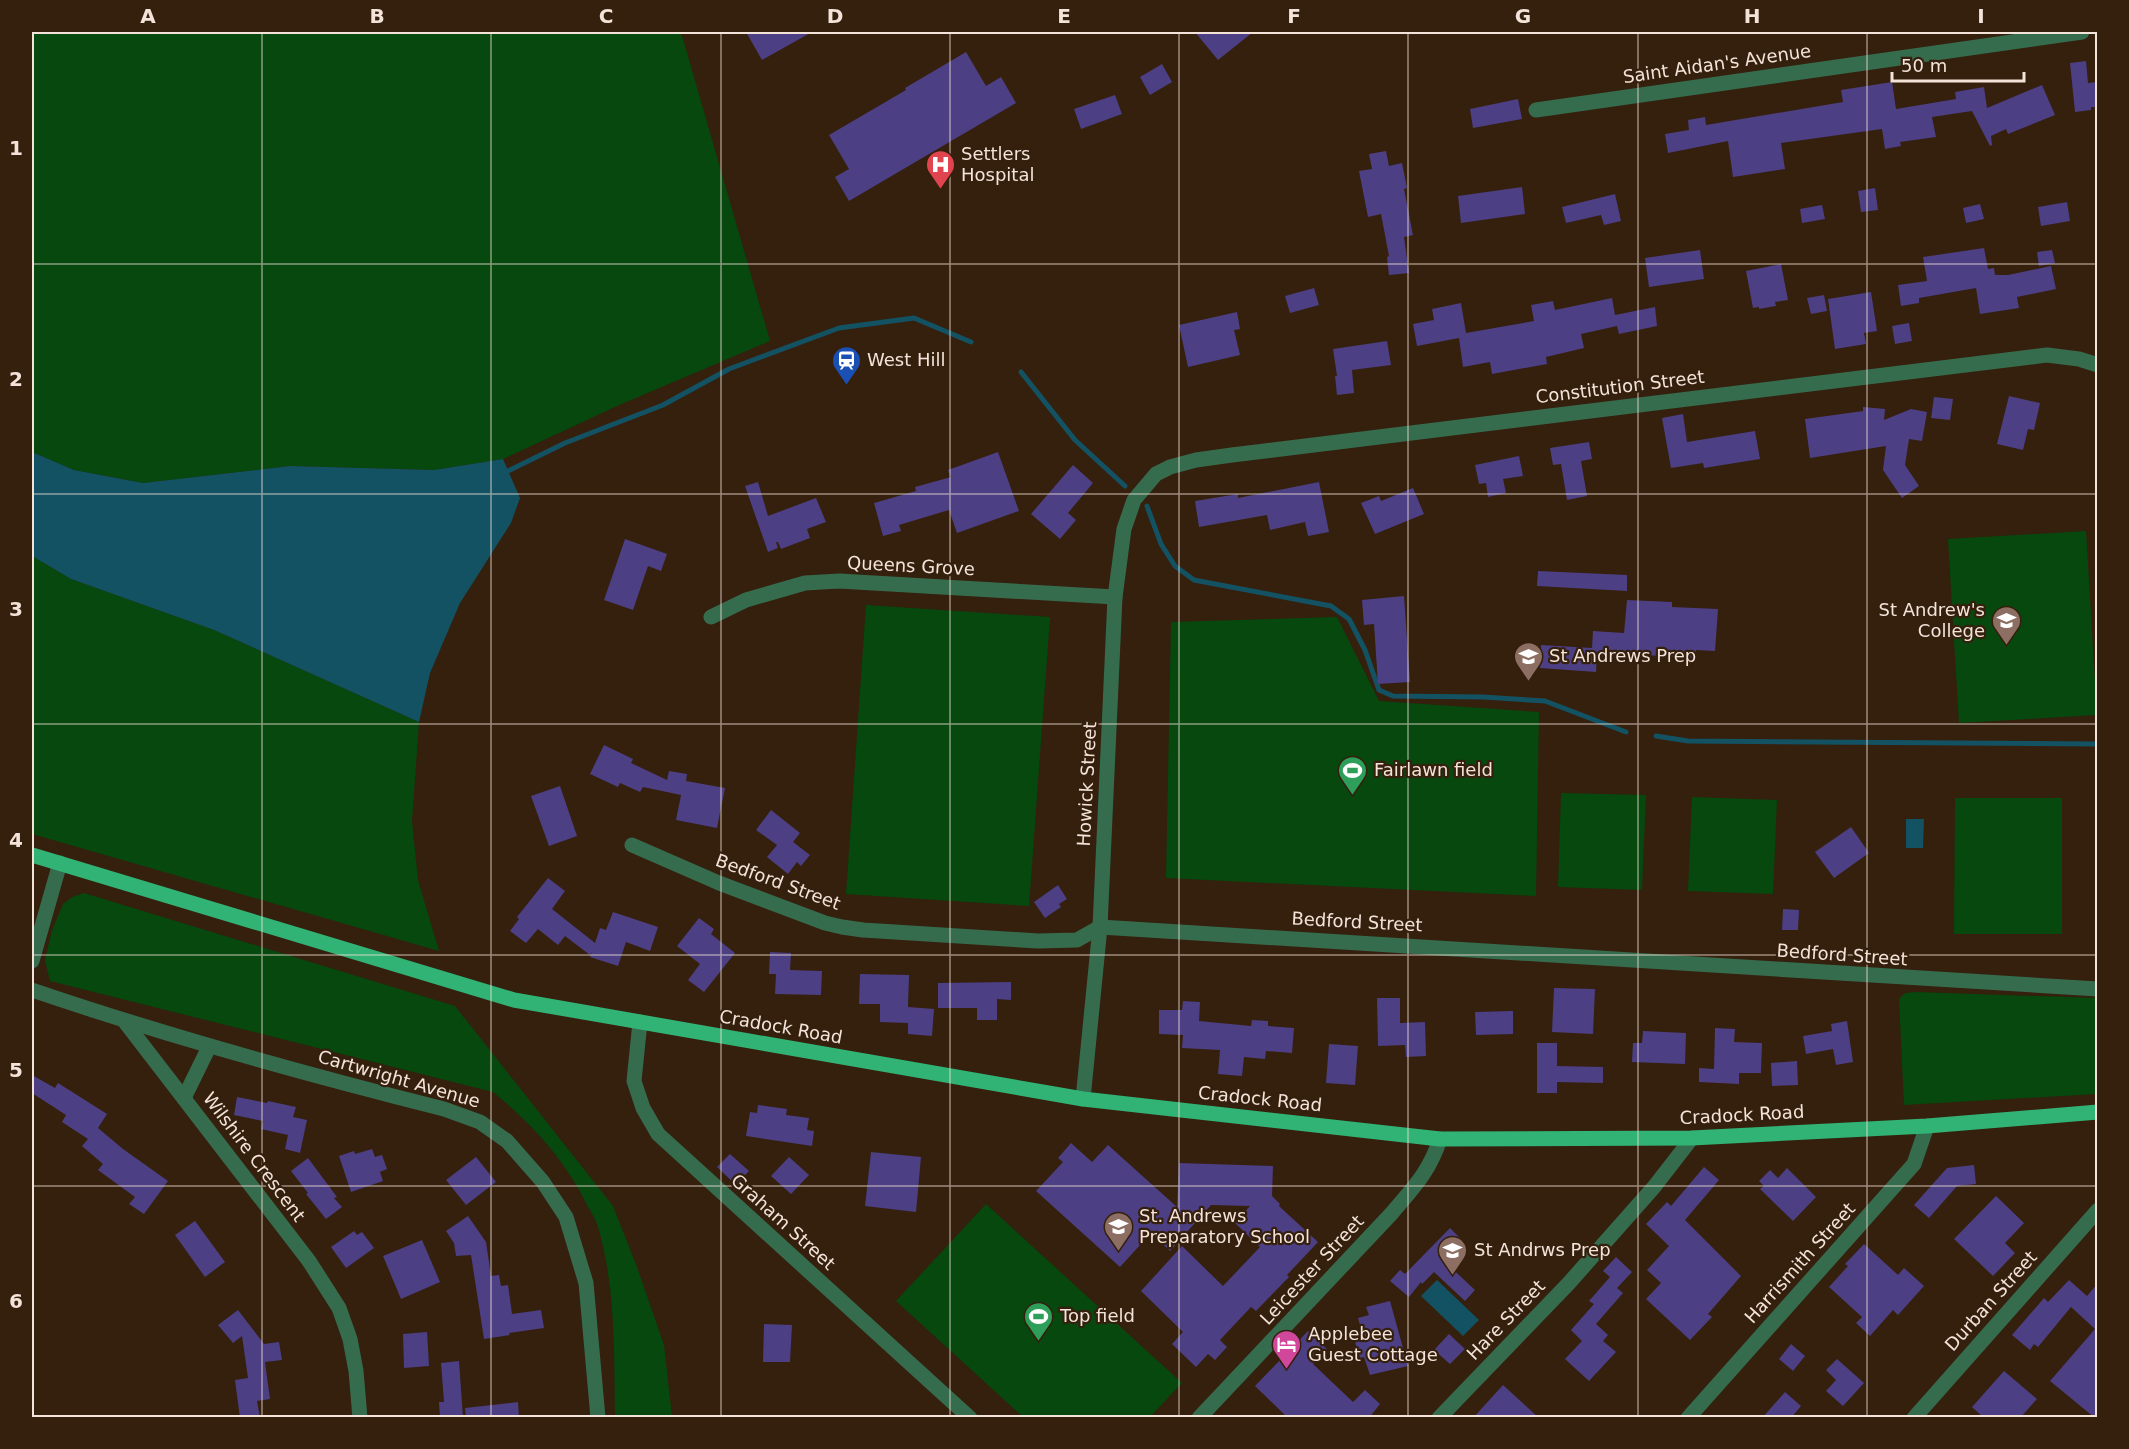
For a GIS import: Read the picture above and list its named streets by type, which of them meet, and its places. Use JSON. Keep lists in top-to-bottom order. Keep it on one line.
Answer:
{"streets":{"main road":["Cradock Road"],"street":["Saint Aidan's Avenue","Constitution Street","Queens Grove","Howick Street","Bedford Street","Cartwright Avenue","Wilshire Crescent","Graham Street","Harrismith Street","Leicester Street","Durban Street","Hare Street"]},"crossings":[["Constitution Street","Howick Street"],["Queens Grove","Howick Street"],["Howick Street","Bedford Street"],["Howick Street","Cradock Road"],["Cradock Road","Graham Street"],["Cradock Road","Harrismith Street"],["Cradock Road","Leicester Street"],["Cradock Road","Hare Street"],["Cartwright Avenue","Wilshire Crescent"]],"places":{"hospital":["Settlers Hospital"],"station":["West Hill"],"school or university":["St Andrew's College","St Andrews Prep","St. Andrews Preparatory School","St Andrws Prep"],"sports":["Fairlawn field","Top field"],"hotel":["Applebee Guest Cottage"]},"scale_bar":"50 m","grid":{"columns":["A","B","C","D","E","F","G","H","I"],"rows":["1","2","3","4","5","6"]}}
